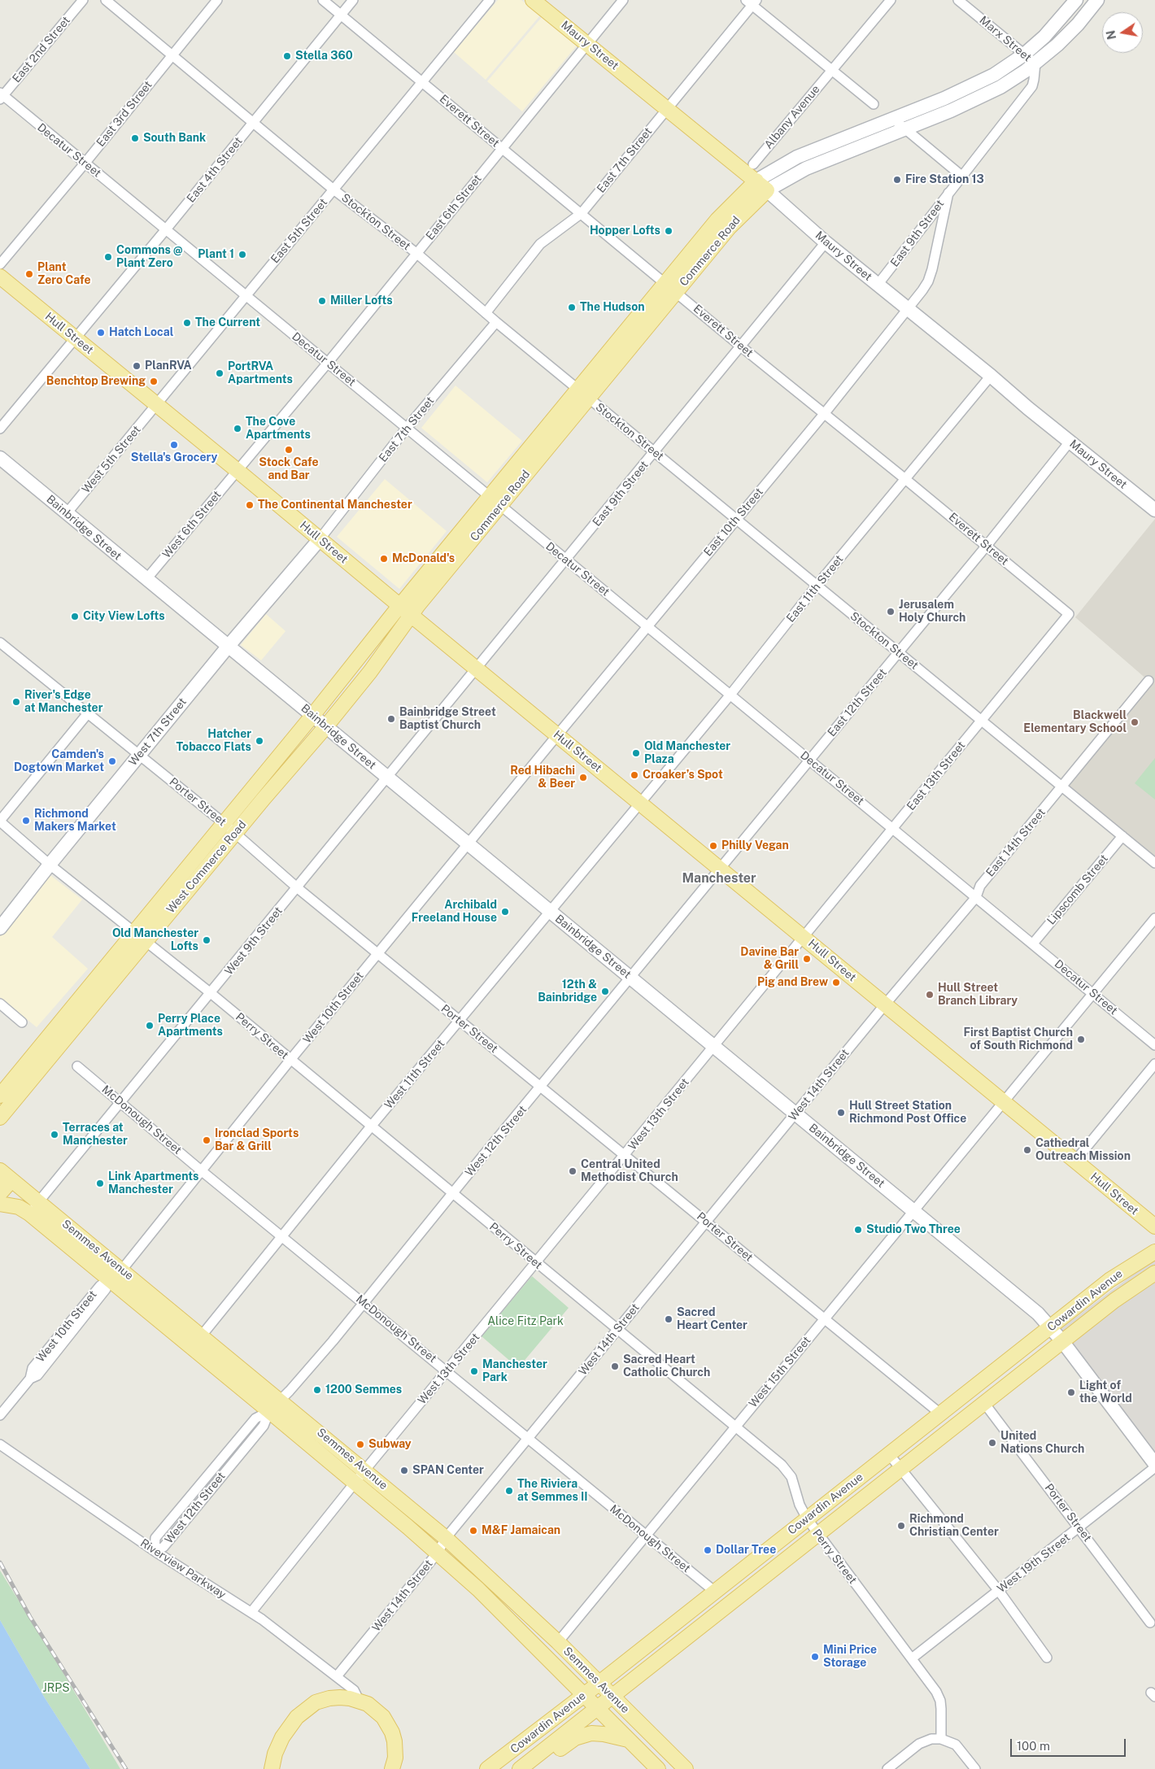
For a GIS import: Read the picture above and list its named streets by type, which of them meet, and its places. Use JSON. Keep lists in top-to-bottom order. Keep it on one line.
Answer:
{"streets":{"main road":["Maury Street","Commerce Road","Hull Street","West Commerce Road","Semmes Avenue","Cowardin Avenue"],"street":["Marx Street","East 2nd Street","East 3rd Street","Albany Avenue","Everett Street","Decatur Street","East 7th Street","East 4th Street","East 6th Street","Stockton Street","East 5th Street","East 9th Street","West 5th Street","East 10th Street","West 6th Street","Bainbridge Street","East 11th Street","East 12th Street","West 7th Street","East 13th Street","Porter Street","East 14th Street","Lipscomb Street","West 9th Street","West 10th Street","Perry Street","West 11th Street","West 14th Street","West 13th Street","McDonough Street","West 12th Street","West 15th Street","West 19th Street","Riverview Parkway"]},"crossings":[["Marx Street","East 9th Street"],["Marx Street","Commerce Road"],["Maury Street","East 7th Street"],["Maury Street","East 6th Street"],["Maury Street","East 9th Street"],["Maury Street","Commerce Road"],["Maury Street","East 10th Street"],["Maury Street","East 11th Street"],["Maury Street","East 12th Street"],["East 2nd Street","Decatur Street"],["East 3rd Street","Decatur Street"],["East 3rd Street","Stockton Street"],["Everett Street","East 7th Street"],["Everett Street","East 4th Street"],["Everett Street","East 6th Street"],["Everett Street","East 5th Street"],["Everett Street","East 9th Street"],["Everett Street","Commerce Road"],["Everett Street","East 10th Street"],["Everett Street","East 11th Street"],["Everett Street","East 12th Street"],["Everett Street","East 13th Street"],["Decatur Street","East 7th Street"],["Decatur Street","East 4th Street"],["Decatur Street","East 6th Street"],["Decatur Street","East 5th Street"],["Decatur Street","East 9th Street"],["Decatur Street","Commerce Road"],["Decatur Street","East 10th Street"],["Decatur Street","East 11th Street"],["Decatur Street","East 12th Street"],["Decatur Street","East 13th Street"],["Decatur Street","East 14th Street"],["Decatur Street","Lipscomb Street"],["Decatur Street","West 15th Street"],["East 7th Street","Stockton Street"],["East 7th Street","Hull Street"],["East 7th Street","West 7th Street"],["East 4th Street","Stockton Street"],["East 4th Street","Hull Street"],["East 6th Street","Stockton Street"],["East 6th Street","Hull Street"],["East 6th Street","West 6th Street"],["Stockton Street","East 5th Street"],["Stockton Street","East 9th Street"],["Stockton Street","Commerce Road"],["Stockton Street","East 10th Street"],["Stockton Street","East 11th Street"],["Stockton Street","East 12th Street"],["Stockton Street","East 13th Street"],["Stockton Street","East 14th Street"],["Stockton Street","Lipscomb Street"],["East 5th Street","Hull Street"],["East 5th Street","West 5th Street"],["East 9th Street","Hull Street"],["East 9th Street","East 10th Street"],["East 9th Street","West 9th Street"],["Commerce Road","Hull Street"],["Commerce Road","West Commerce Road"],["Hull Street","West 5th Street"],["Hull Street","East 10th Street"],["Hull Street","West 6th Street"],["Hull Street","East 11th Street"],["Hull Street","East 12th Street"],["Hull Street","West 7th Street"],["Hull Street","East 13th Street"],["Hull Street","East 14th Street"],["Hull Street","West Commerce Road"],["Hull Street","West 9th Street"],["Hull Street","West 10th Street"],["Hull Street","West 11th Street"],["Hull Street","West 14th Street"],["Hull Street","West 13th Street"],["Hull Street","West 12th Street"],["Hull Street","West 15th Street"],["West 5th Street","Bainbridge Street"],["East 10th Street","West 10th Street"],["West 6th Street","Bainbridge Street"],["Bainbridge Street","West 7th Street"],["Bainbridge Street","West Commerce Road"],["Bainbridge Street","West 9th Street"],["Bainbridge Street","West 10th Street"],["Bainbridge Street","West 11th Street"],["Bainbridge Street","West 14th Street"],["Bainbridge Street","West 13th Street"],["Bainbridge Street","West 12th Street"],["Bainbridge Street","Cowardin Avenue"],["Bainbridge Street","West 15th Street"],["East 11th Street","West 11th Street"],["East 12th Street","West 12th Street"],["West 7th Street","Porter Street"],["West 7th Street","Perry Street"],["East 13th Street","West 13th Street"],["Porter Street","West Commerce Road"],["Porter Street","West 9th Street"],["Porter Street","West 10th Street"],["Porter Street","West 11th Street"],["Porter Street","West 14th Street"],["Porter Street","West 13th Street"],["Porter Street","West 12th Street"],["Porter Street","Cowardin Avenue"],["Porter Street","West 15th Street"],["Porter Street","West 19th Street"],["East 14th Street","West 14th Street"],["West Commerce Road","Perry Street"],["West 9th Street","Perry Street"],["West 9th Street","McDonough Street"],["West 9th Street","Semmes Avenue"],["West 10th Street","Perry Street"],["West 10th Street","McDonough Street"],["West 10th Street","Semmes Avenue"],["Perry Street","West 11th Street"],["Perry Street","West 14th Street"],["Perry Street","West 13th Street"],["Perry Street","West 12th Street"],["Perry Street","Cowardin Avenue"],["Perry Street","West 15th Street"],["Perry Street","West 19th Street"],["West 11th Street","McDonough Street"],["West 11th Street","Semmes Avenue"],["West 14th Street","McDonough Street"],["West 14th Street","Semmes Avenue"],["West 14th Street","Riverview Parkway"],["West 13th Street","McDonough Street"],["West 13th Street","Semmes Avenue"],["West 13th Street","Riverview Parkway"],["McDonough Street","West 12th Street"],["McDonough Street","Cowardin Avenue"],["McDonough Street","West 15th Street"],["West 12th Street","Semmes Avenue"],["West 12th Street","Riverview Parkway"],["Semmes Avenue","Cowardin Avenue"],["Semmes Avenue","West 15th Street"]],"districts":["Manchester"],"parks":["Alice Fitz Park","JRPS"],"places":["Stella 360","South Bank","Fire Station 13","Hopper Lofts","Plant 1","Commons @ Plant Zero","Plant Zero Cafe","Miller Lofts","The Hudson","The Current","Hatch Local","PlanRVA","PortRVA Apartments","Benchtop Brewing","The Cove Apartments","Stella's Grocery","Stock Cafe and Bar","The Continental Manchester","McDonald's","Jerusalem Holy Church","City View Lofts","River's Edge at Manchester","Bainbridge Street Baptist Church","Blackwell Elementary School","Hatcher Tobacco Flats","Old Manchester Plaza","Camden's Dogtown Market","Croaker’s Spot","Red Hibachi & Beer","Richmond Makers Market","Philly Vegan","Archibald Freeland House","Old Manchester Lofts","Davine Bar & Grill","Pig and Brew","12th & Bainbridge","Hull Street Branch Library","Perry Place Apartments","First Baptist Church of South Richmond","Hull Street Station Richmond Post Office","Terraces at Manchester","Ironclad Sports Bar & Grill","Cathedral Outreach Mission","Central United Methodist Church","Link Apartments Manchester","Studio Two Three","Sacred Heart Center","Sacred Heart Catholic Church","Manchester Park","1200 Semmes","Light of the World","United Nations Church","Subway","SPAN Center","The Riviera at Semmes II","Richmond Christian Center","M&F Jamaican","Dollar Tree","Mini Price Storage"],"scale_bar":"100 m","north":"left"}
